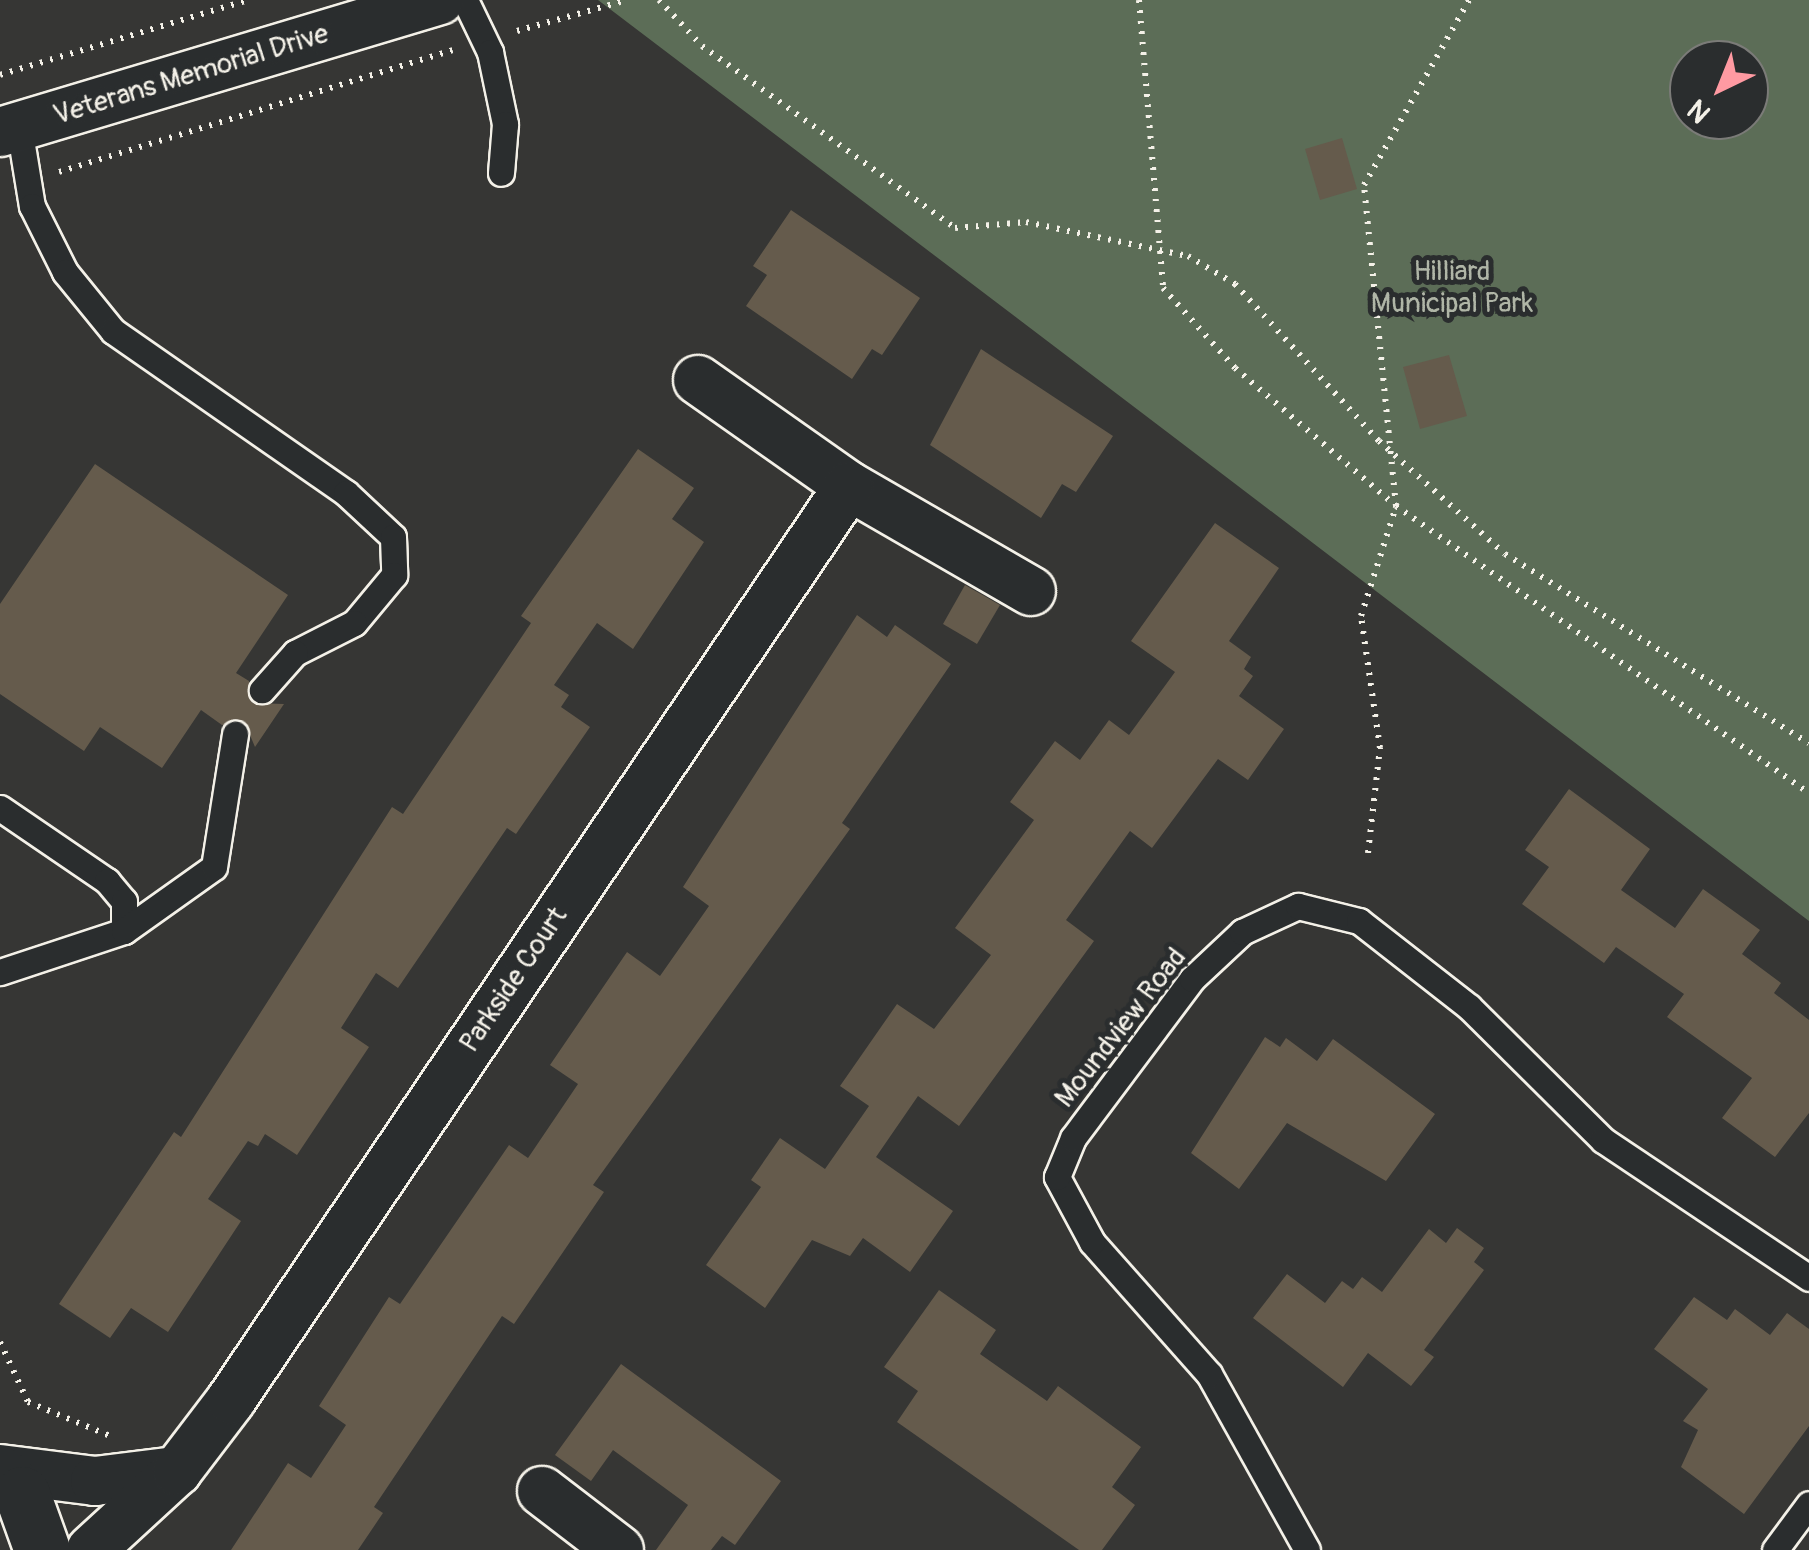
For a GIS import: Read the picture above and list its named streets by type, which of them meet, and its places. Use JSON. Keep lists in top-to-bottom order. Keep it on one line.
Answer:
{"streets":{"street":["Veterans Memorial Drive","Parkside Court"],"lane":["Moundview Road"]},"parks":["Hilliard Municipal Park"],"north":"bottom left"}
